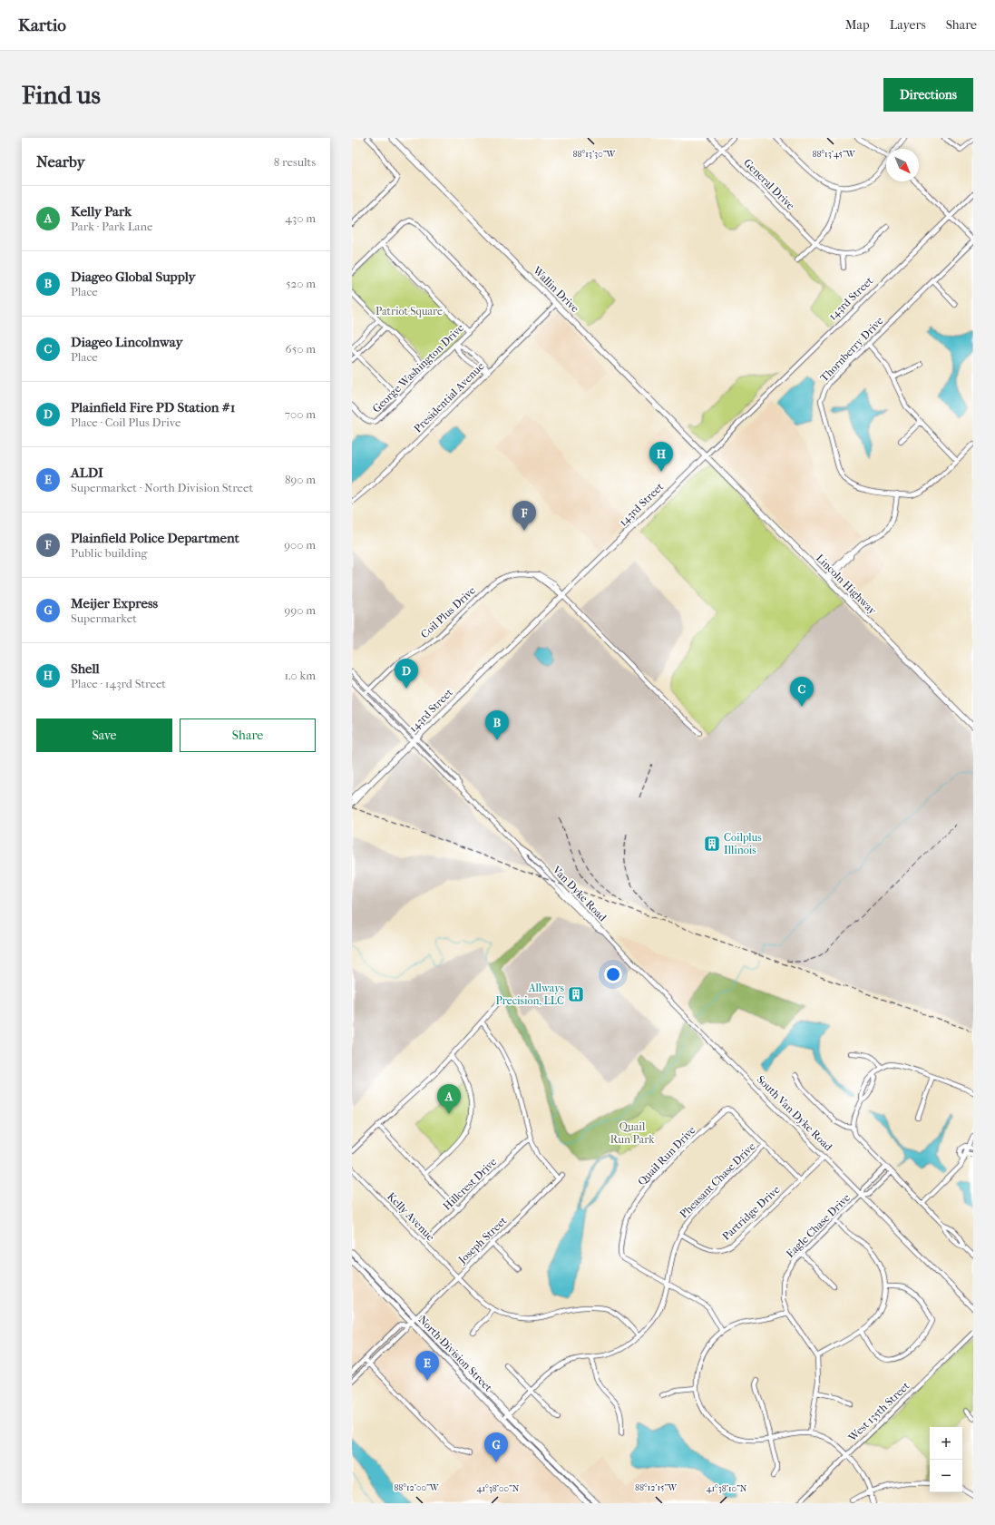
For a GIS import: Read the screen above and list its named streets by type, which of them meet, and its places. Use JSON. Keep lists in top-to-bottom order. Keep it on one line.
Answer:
{"streets":{"main road":["Wallin Drive","143rd Street","Lincoln Highway","North Division Street"],"street":["General Drive","Thornberry Drive","George Washington Drive","Presidential Avenue","Coil Plus Drive","Van Dyke Road","South Van Dyke Road","Quail Run Drive","Pheasant Chase Drive","Hillcrest Drive","Partridge Drive","Kelly Avenue","Eagle Chase Drive","Joseph Street","West 135th Street"]},"crossings":[["Wallin Drive","143rd Street"],["Wallin Drive","Presidential Avenue"],["Wallin Drive","Lincoln Highway"],["143rd Street","Lincoln Highway"],["143rd Street","Coil Plus Drive"],["143rd Street","Van Dyke Road"],["Coil Plus Drive","Van Dyke Road"],["Van Dyke Road","South Van Dyke Road"],["South Van Dyke Road","Partridge Drive"],["South Van Dyke Road","Eagle Chase Drive"],["Quail Run Drive","Pheasant Chase Drive"],["Quail Run Drive","Partridge Drive"],["Quail Run Drive","Eagle Chase Drive"],["Pheasant Chase Drive","Partridge Drive"],["Pheasant Chase Drive","North Division Street"],["Hillcrest Drive","Kelly Avenue"],["Kelly Avenue","Joseph Street"],["Joseph Street","North Division Street"]],"parks":["Patriot Square","Quail Run Park"],"places":{"building":["Coilplus Illinois","Allways Precision, LLC"]},"north":"bottom right","page":{"header":"Kartio","nav":["Map","Layers","Share"],"buttons":["Directions",["Save","Share"]],"title":"Find us","heading":["Nearby","8 results"],"list":[{"mark":"A","name":"Kelly Park","note":"Park · Park Lane","value":"430 m"},{"mark":"B","name":"Diageo Global Supply","note":"Place","value":"520 m"},{"mark":"C","name":"Diageo Lincolnway","note":"Place","value":"650 m"},{"mark":"D","name":"Plainfield Fire PD Station #1","note":"Place · Coil Plus Drive","value":"700 m"},{"mark":"E","name":"ALDI","note":"Supermarket · North Division Street","value":"890 m"},{"mark":"F","name":"Plainfield Police Department","note":"Public building","value":"900 m"},{"mark":"G","name":"Meijer Express","note":"Supermarket","value":"990 m"},{"mark":"H","name":"Shell","note":"Place · 143rd Street","value":"1.0 km"}],"pins":["H","F","D","C","B","A","E","G"],"map_buttons":["+","−"]},"coordinates":["88°13'30\"W","88°13'45\"W","88°12'00\"W","88°12'15\"W","41°38'00\"N","41°38'10\"N"]}
